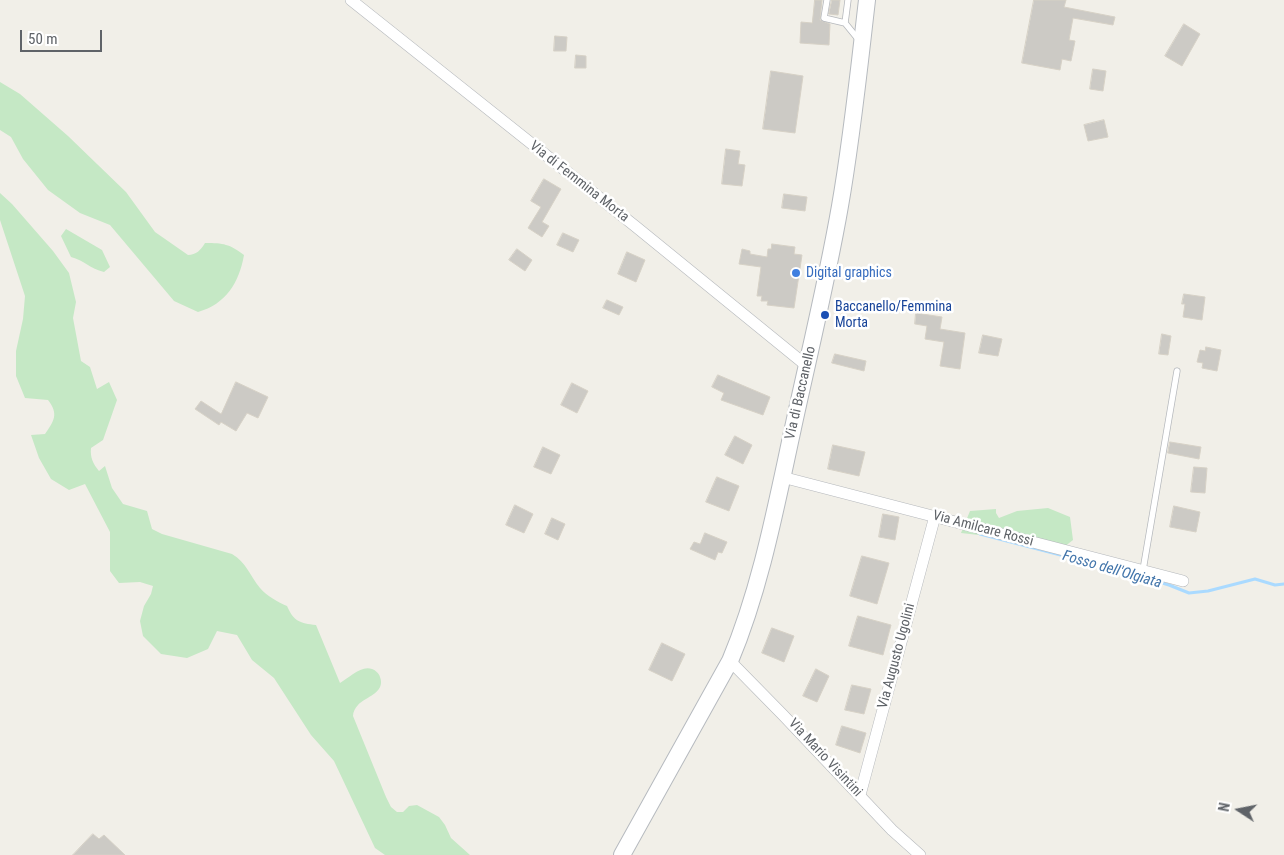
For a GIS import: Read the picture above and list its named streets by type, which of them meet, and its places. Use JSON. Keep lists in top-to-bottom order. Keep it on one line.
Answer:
{"streets":{"street":["Via di Femmina Morta","Via di Baccanello","Via Amilcare Rossi","Via Augusto Ugolini","Via Mario Visintini"]},"crossings":[["Via di Femmina Morta","Via di Baccanello"],["Via di Baccanello","Via Amilcare Rossi"],["Via di Baccanello","Via Mario Visintini"],["Via Amilcare Rossi","Via Augusto Ugolini"],["Via Augusto Ugolini","Via Mario Visintini"]],"water":["Fosso dell'Olgiata"],"places":["Digital graphics","Baccanello/Femmina Morta"],"scale_bar":"50 m","north":"left"}
